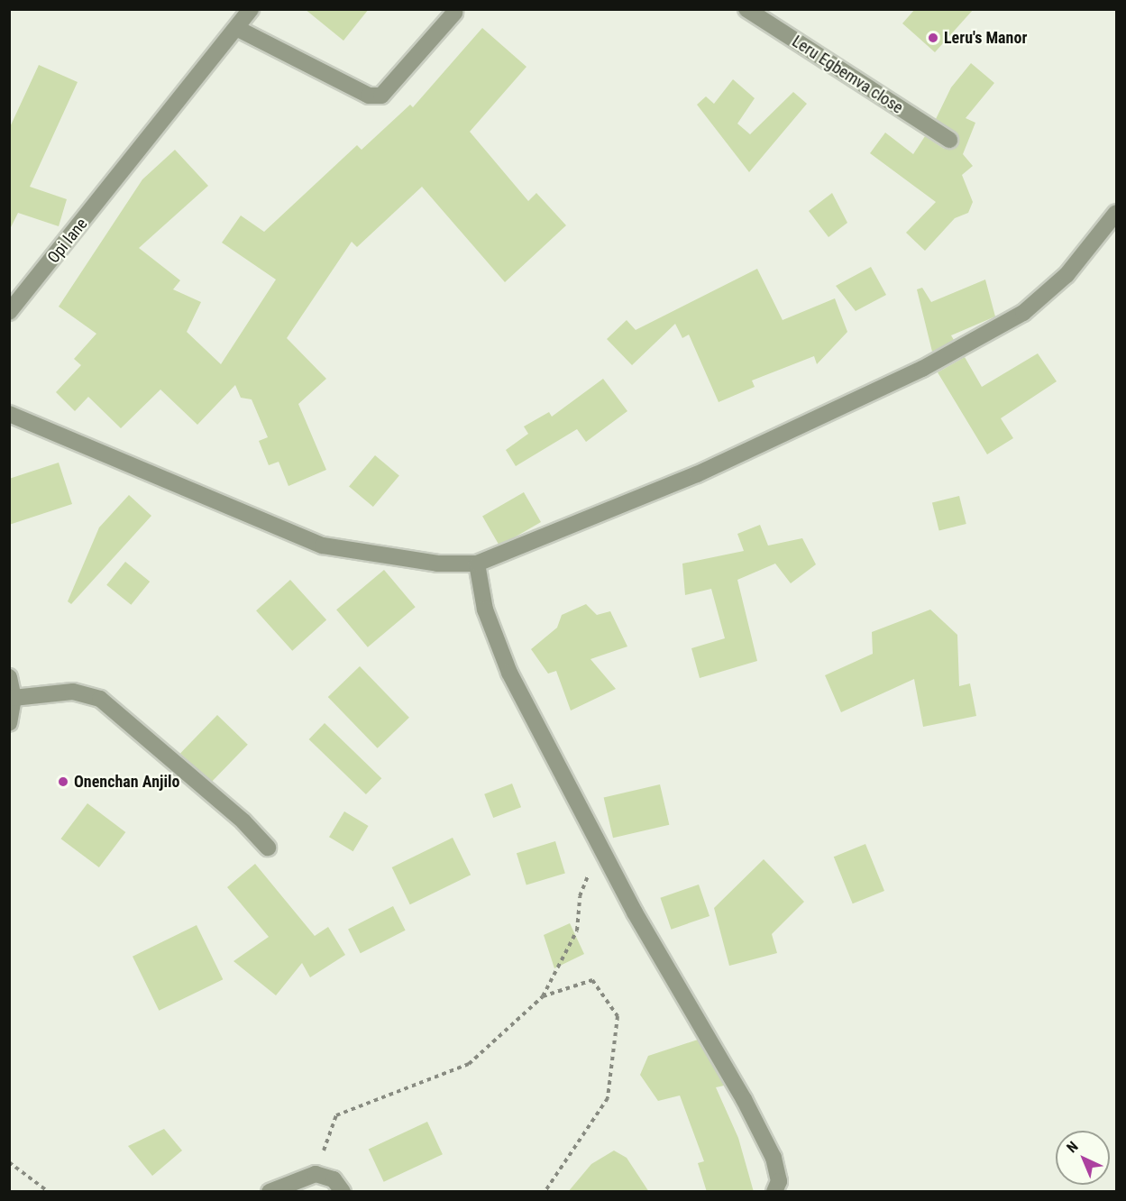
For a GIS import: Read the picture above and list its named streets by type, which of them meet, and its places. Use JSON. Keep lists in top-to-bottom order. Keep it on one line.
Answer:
{"streets":{"street":["Leru Egbemva close","Opi lane"]},"places":["Leru's Manor","Onenchan Anjilo"],"north":"top left"}
